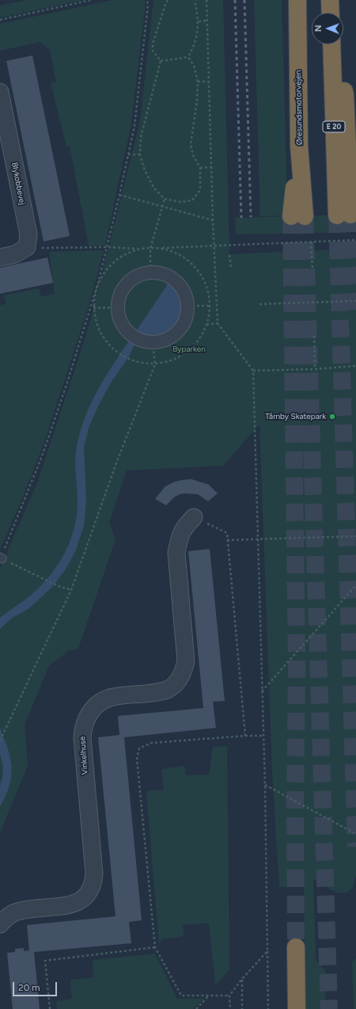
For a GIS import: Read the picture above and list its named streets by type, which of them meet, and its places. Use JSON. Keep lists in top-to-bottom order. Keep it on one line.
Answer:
{"streets":{"highway":["Øresundsmotorvejen","E 20"],"street":["Blykobbevej","Vinkelhuse"]},"parks":["Byparken"],"places":["Tårnby Skatepark"],"scale_bar":"20 m","north":"left"}
